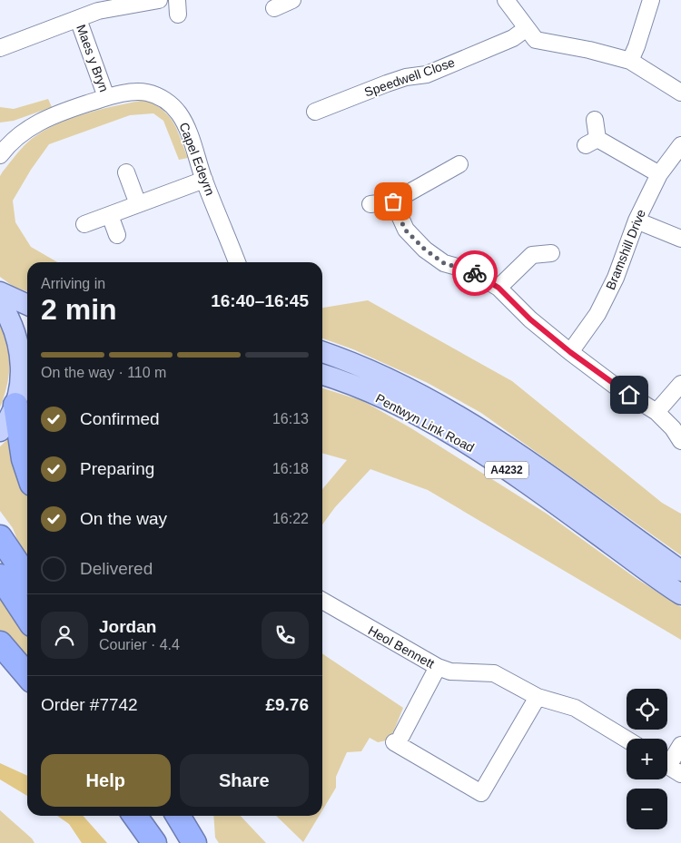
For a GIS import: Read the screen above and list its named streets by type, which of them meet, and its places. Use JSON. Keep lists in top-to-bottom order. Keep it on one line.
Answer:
{"streets":{"main road":["Pentwyn Link Road","A4232"],"street":["Maes y Bryn","Speedwell Close","Capel Edeyrn","Bramshill Drive","Heol Bennett"]},"crossings":[["Maes y Bryn","Capel Edeyrn"]],"page":{"heading":["2 min","Arriving in","16:40–16:45"],"panel":["Jordan","Courier · 4.4","Order #7742","£9.76"],"bar":"On the way · 110 m","list":[["Confirmed","16:13"],["Preparing","16:18"],["On the way","16:22"],"Delivered"],"map_buttons":["+","−"],"buttons":["Help","Share"]}}
